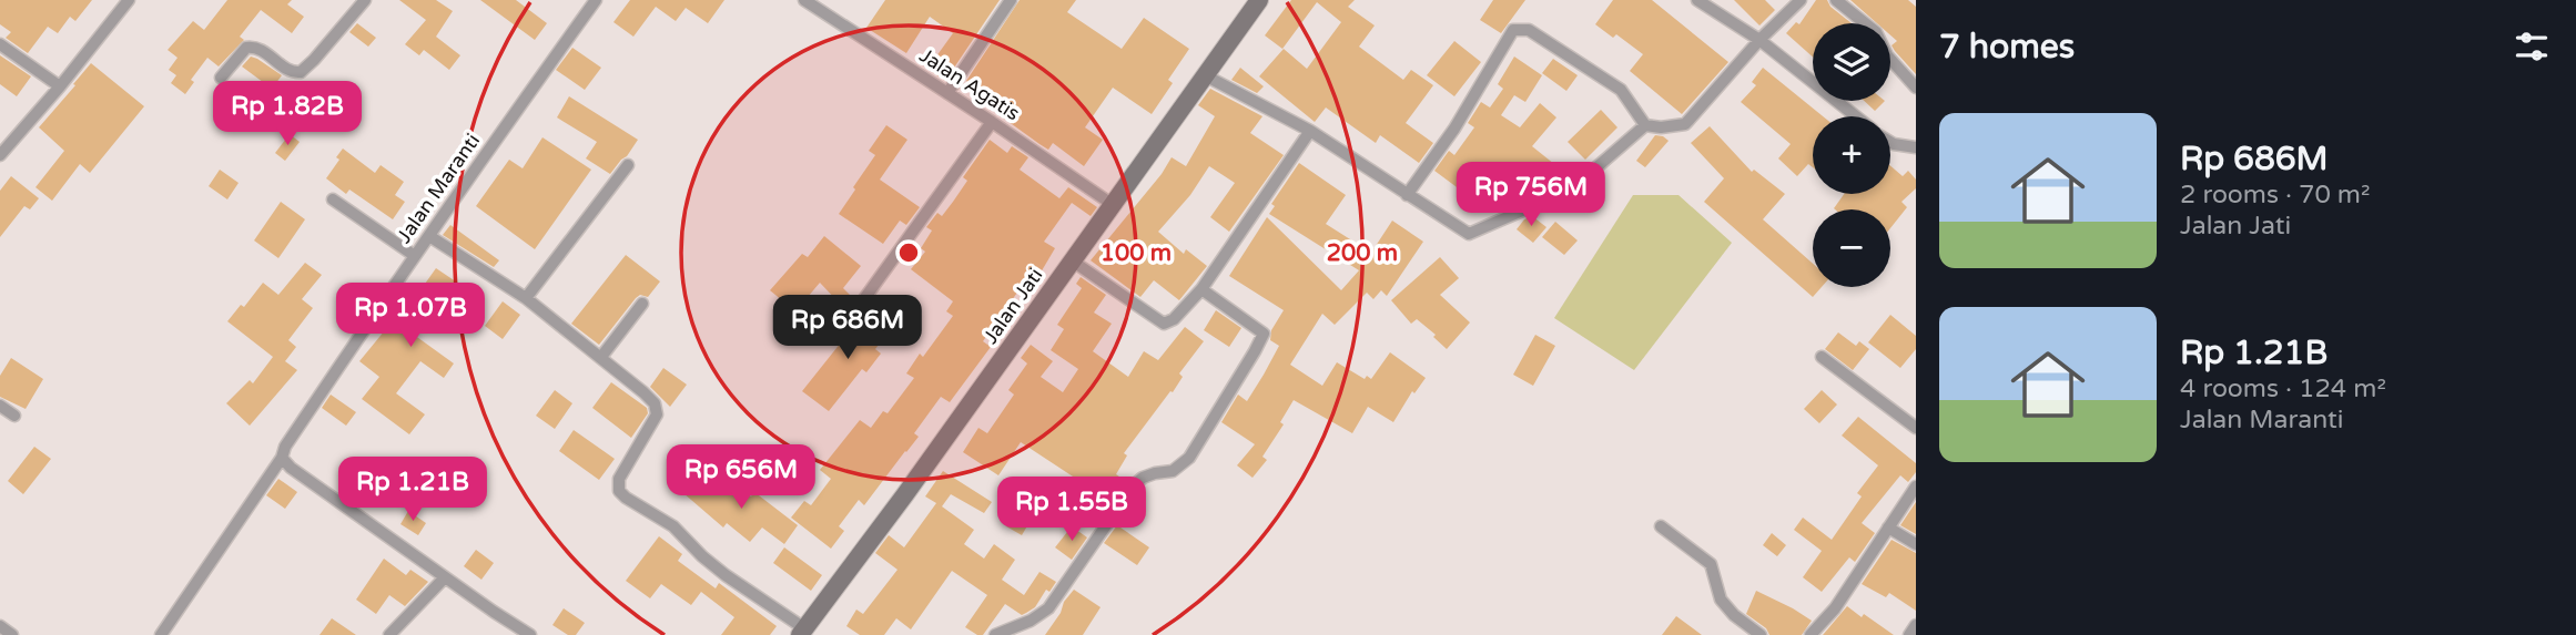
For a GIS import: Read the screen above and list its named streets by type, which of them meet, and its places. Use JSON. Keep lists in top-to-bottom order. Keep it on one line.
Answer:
{"streets":{"street":["Jalan Agatis","Jalan Maranti","Jalan Jati"]},"crossings":[["Jalan Agatis","Jalan Jati"]],"page":{"heading":"7 homes","map_buttons":["+","−"],"price":["Rp 1.82B","Rp 756M","Rp 1.07B","Rp 686M","Rp 656M","Rp 1.21B","Rp 1.55B"],"list":[{"name":"Rp 686M","note":"2 rooms · 70 m² · Jalan Jati"},{"name":"Rp 1.21B","note":"4 rooms · 124 m² · Jalan Maranti"}]},"rings":["100 m","200 m"]}
